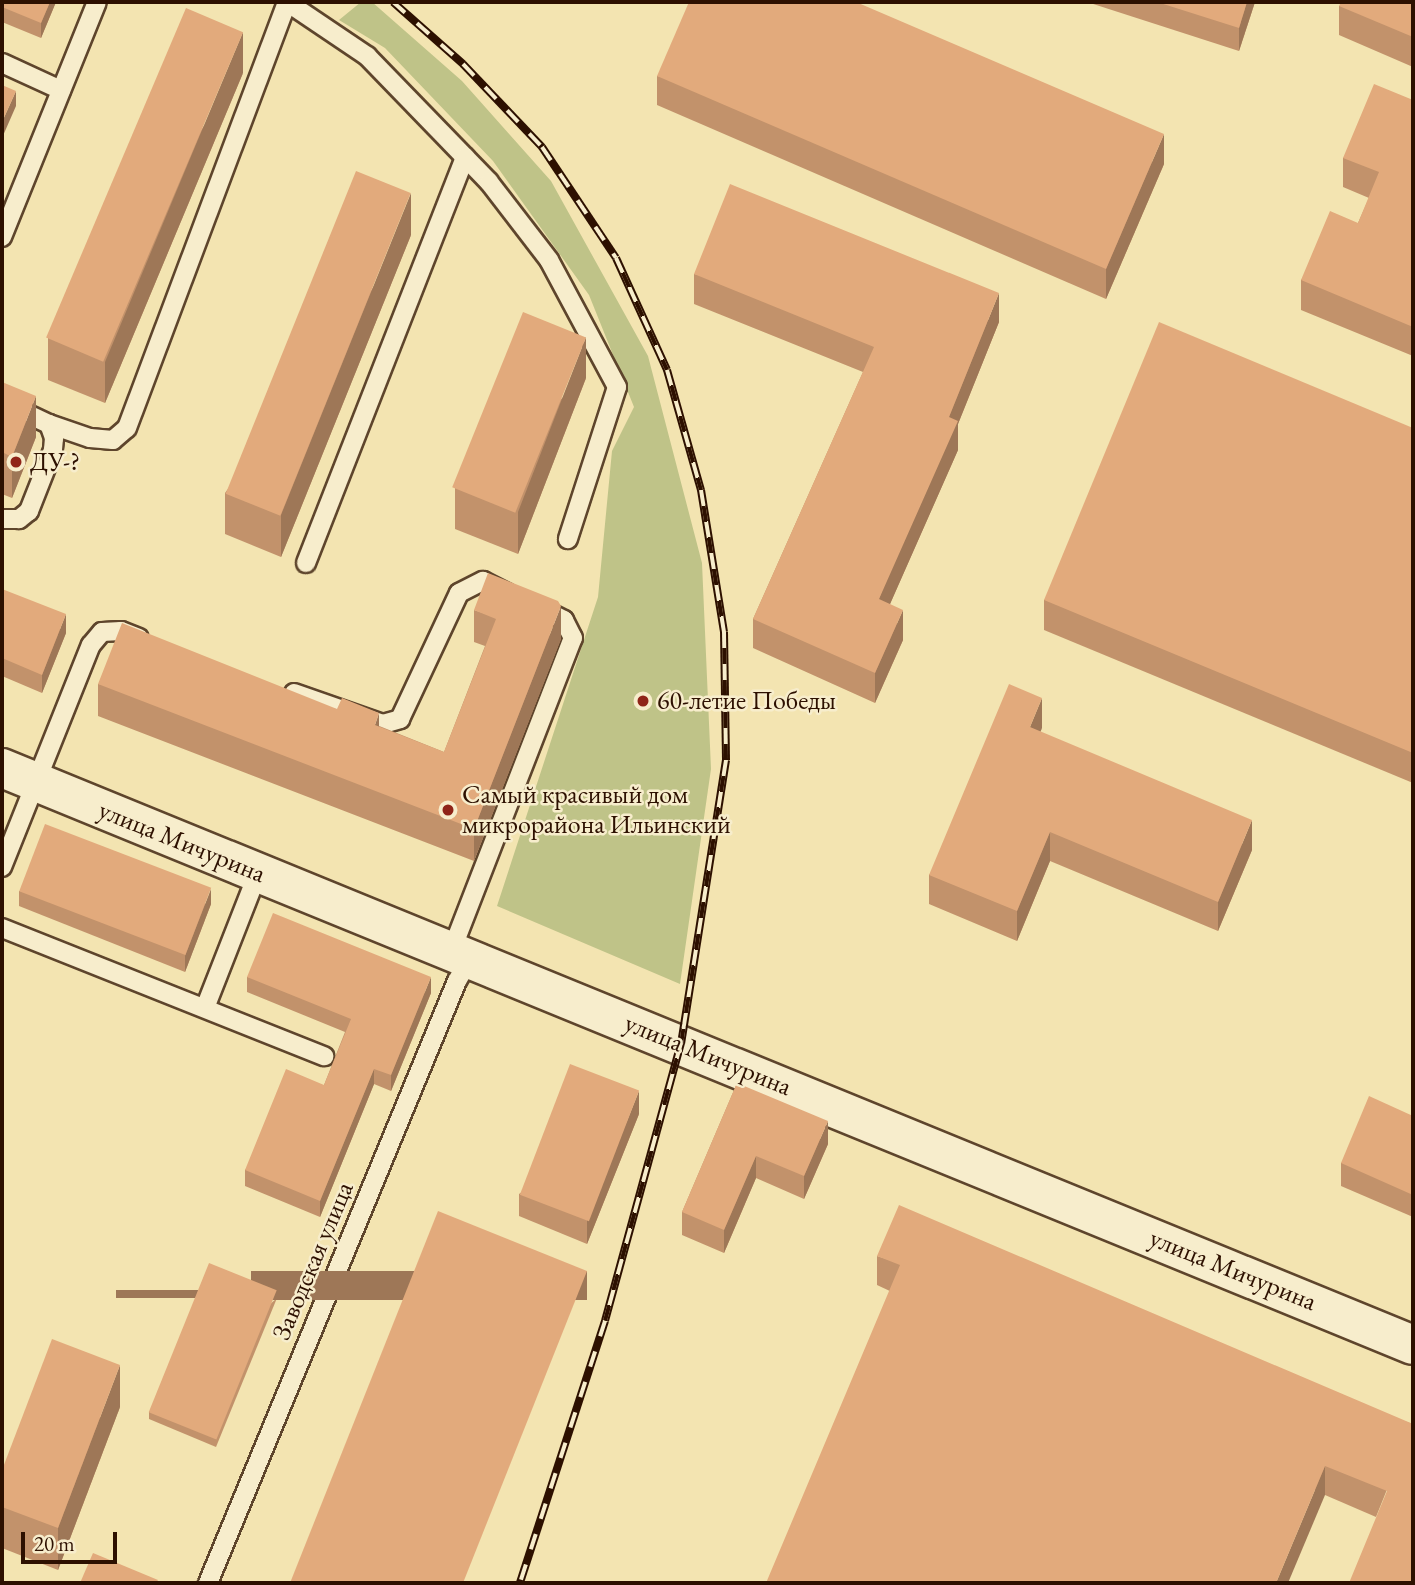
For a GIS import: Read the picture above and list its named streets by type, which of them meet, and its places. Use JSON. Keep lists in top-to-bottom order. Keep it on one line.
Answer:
{"streets":{"main road":["улица Мичурина"],"lane":["Заводская улица"]},"crossings":[["улица Мичурина","Заводская улица"]],"places":["ДУ-?","60-летие Победы","Самый красивый дом микрорайона Ильинский"],"scale_bar":"20 m"}
